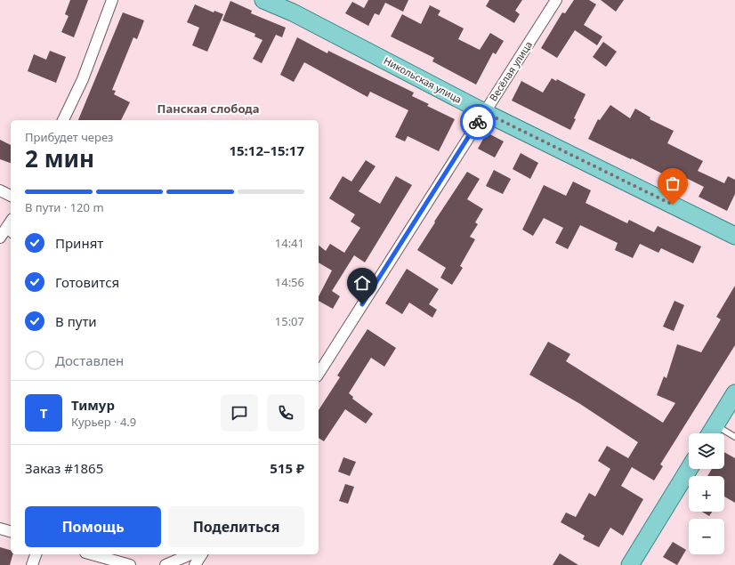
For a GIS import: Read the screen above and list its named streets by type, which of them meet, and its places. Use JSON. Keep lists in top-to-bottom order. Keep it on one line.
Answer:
{"streets":{"main road":["Никольская улица"],"street":["Весёлая улица"]},"crossings":[["Весёлая улица","Никольская улица"]],"districts":["Панская слобода"],"page":{"heading":["2 мин","Прибудет через","15:12–15:17"],"panel":["Тимур","Курьер · 4.9","Заказ #1865","515 ₽"],"bar":"В пути · 120 m","list":[["Принят","14:41"],["Готовится","14:56"],["В пути","15:07"],"Доставлен"],"round":"Т","map_buttons":["+","−"],"buttons":["Помощь","Поделиться"]}}
